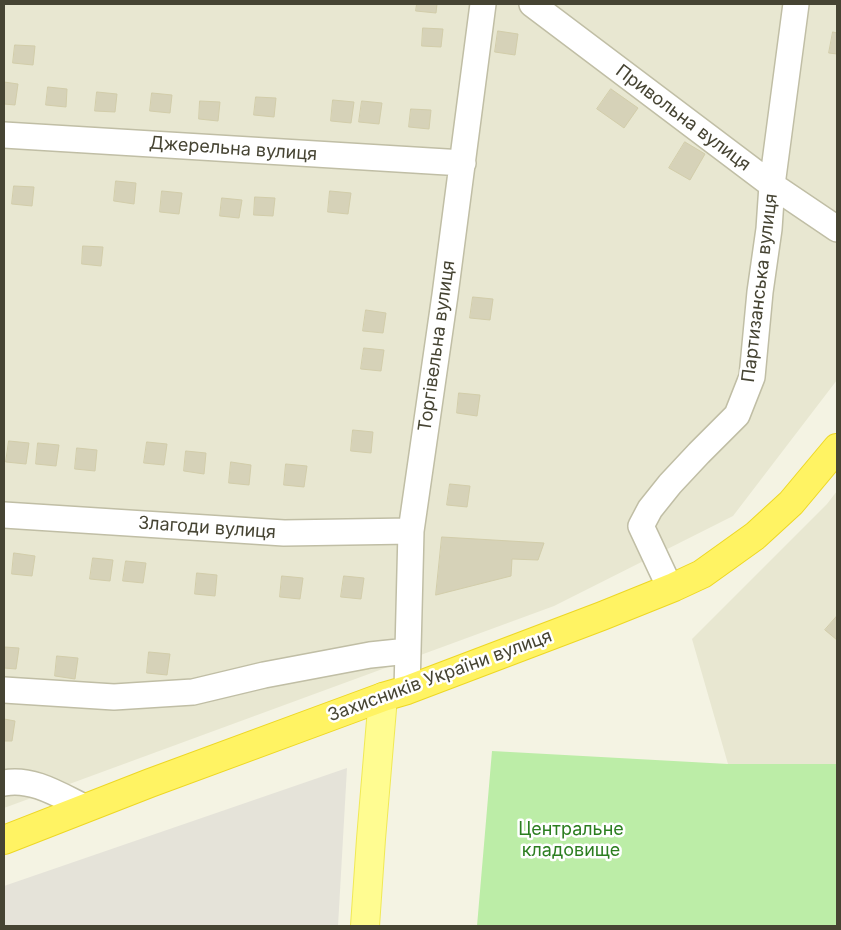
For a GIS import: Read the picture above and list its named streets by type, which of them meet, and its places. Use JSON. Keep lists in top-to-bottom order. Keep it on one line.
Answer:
{"streets":{"highway":["Захисників України вулиця"],"street":["Привольна вулиця","Джерельна вулиця","Партизанська вулиця","Торгівельна вулиця","Злагоди вулиця"]},"crossings":[["Привольна вулиця","Партизанська вулиця"],["Джерельна вулиця","Торгівельна вулиця"],["Партизанська вулиця","Захисників України вулиця"],["Торгівельна вулиця","Злагоди вулиця"],["Торгівельна вулиця","Захисників України вулиця"]],"parks":["Центральне кладовище"]}
